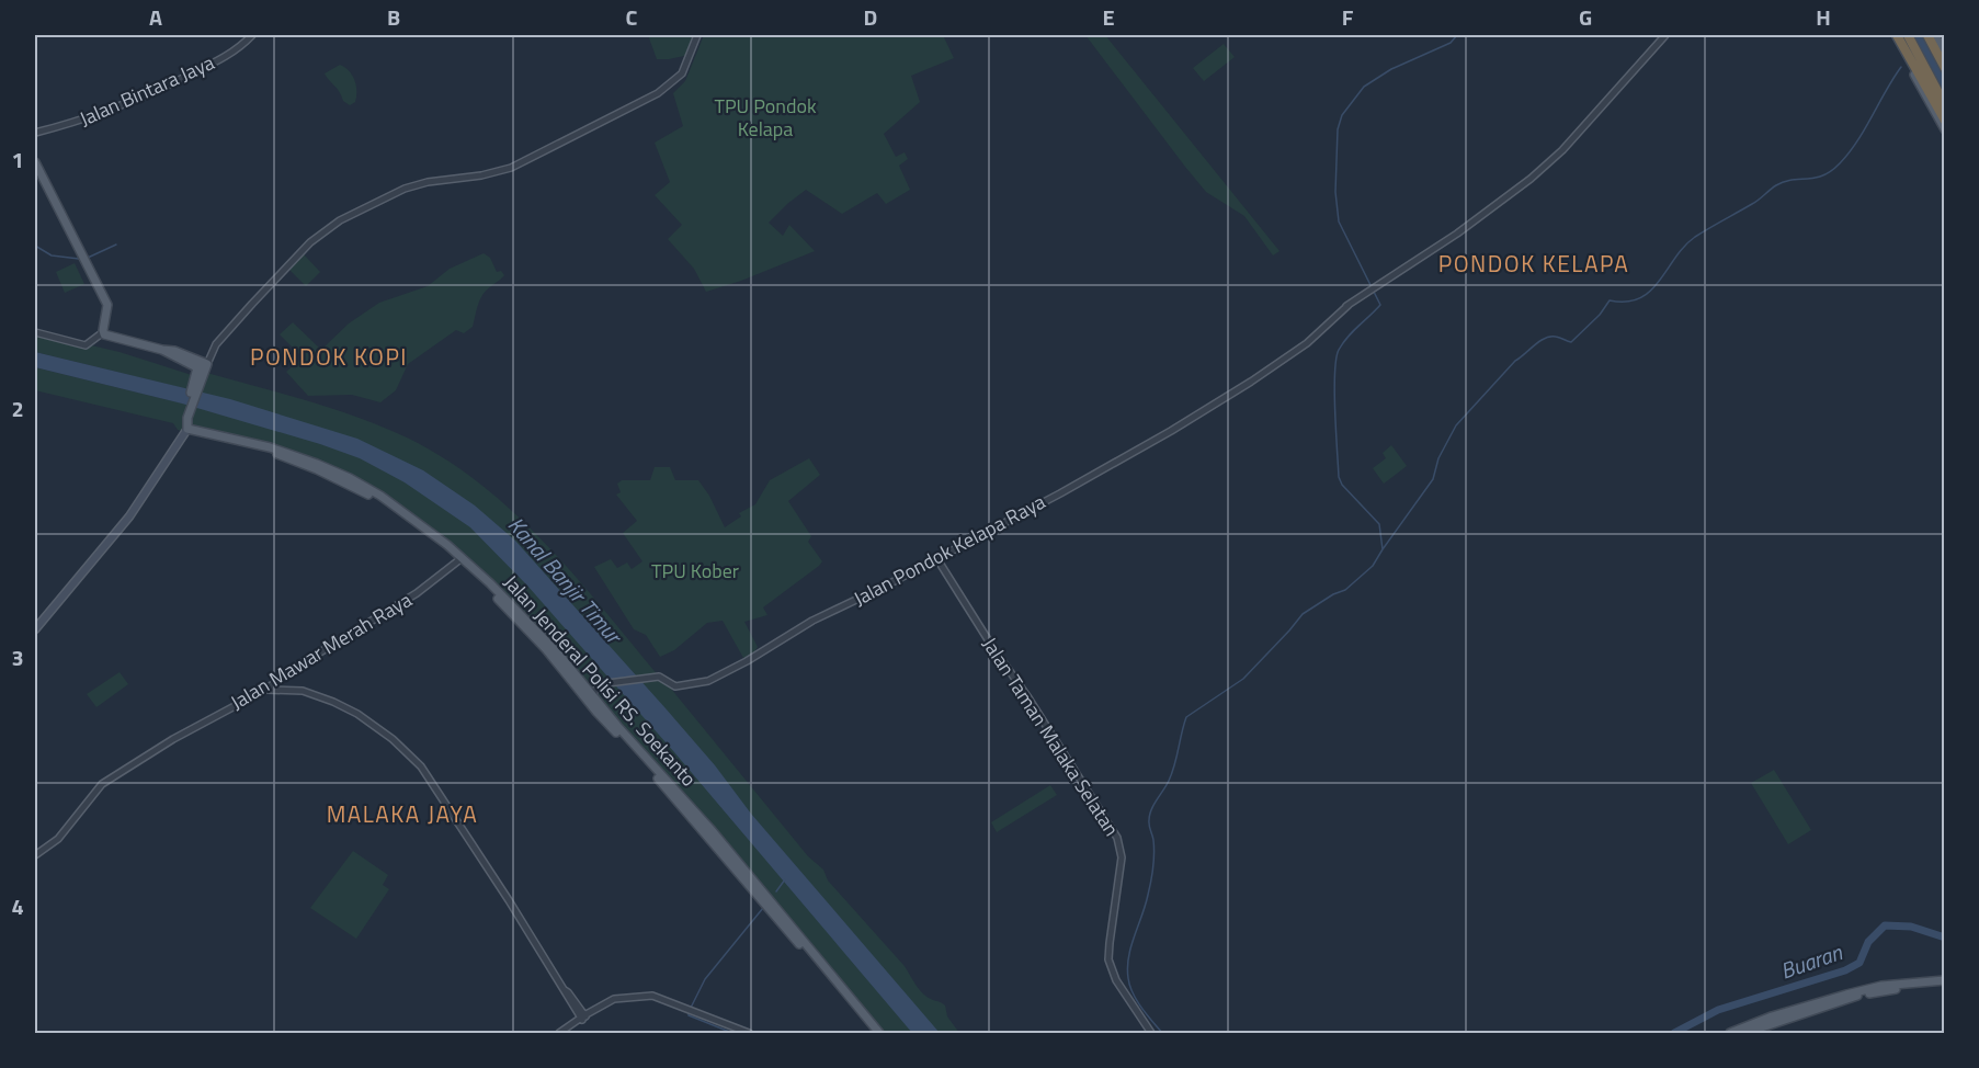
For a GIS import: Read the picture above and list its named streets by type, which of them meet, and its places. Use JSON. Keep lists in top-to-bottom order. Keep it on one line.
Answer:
{"streets":{"main road":["Jalan Jenderal Polisi RS. Soekanto"],"street":["Jalan Bintara Jaya","Jalan Pondok Kelapa Raya","Jalan Mawar Merah Raya","Jalan Taman Malaka Selatan"]},"crossings":[["Jalan Pondok Kelapa Raya","Jalan Jenderal Polisi RS. Soekanto"],["Jalan Pondok Kelapa Raya","Jalan Taman Malaka Selatan"],["Jalan Mawar Merah Raya","Jalan Jenderal Polisi RS. Soekanto"]],"districts":["PONDOK KELAPA","PONDOK KOPI","MALAKA JAYA"],"water":["Kanal Banjir Timur","Buaran"],"parks":["TPU Pondok Kelapa","TPU Kober"],"grid":{"columns":["A","B","C","D","E","F","G","H"],"rows":["1","2","3","4"]}}
